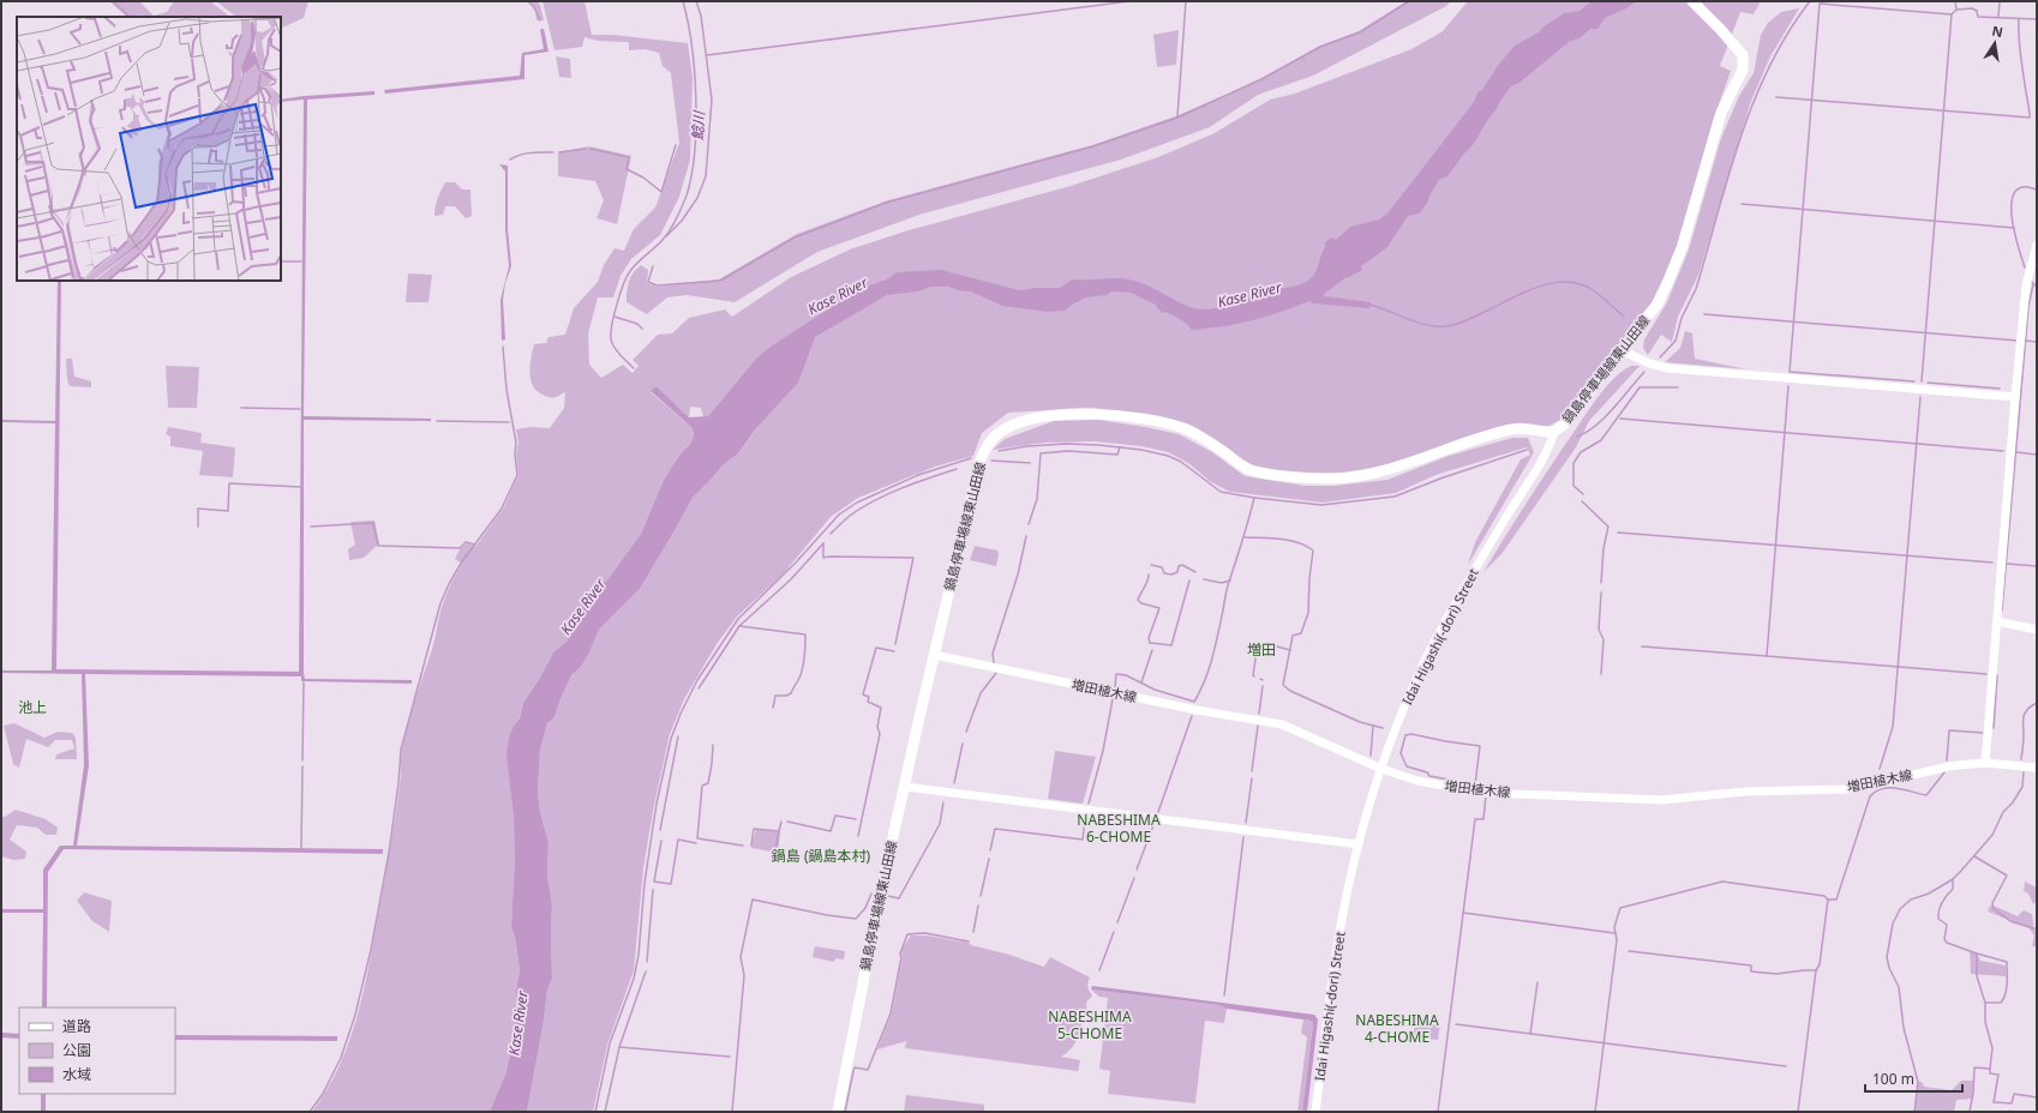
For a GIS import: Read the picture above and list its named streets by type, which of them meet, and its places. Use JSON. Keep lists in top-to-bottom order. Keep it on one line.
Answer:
{"streets":{"main road":["鍋島停車場線東山田線"],"street":["Idai Higashi(-dori) Street","増田植木線"]},"crossings":[["鍋島停車場線東山田線","Idai Higashi(-dori) Street"],["鍋島停車場線東山田線","増田植木線"],["Idai Higashi(-dori) Street","増田植木線"]],"districts":["増田","池上","NABESHIMA 6-CHOME","鍋島 (鍋島本村)","NABESHIMA 5-CHOME","NABESHIMA 4-CHOME"],"water":["鯰川","Kase River"],"legend":["道路","公園","水域"],"scale_bar":"100 m","north":"top"}
